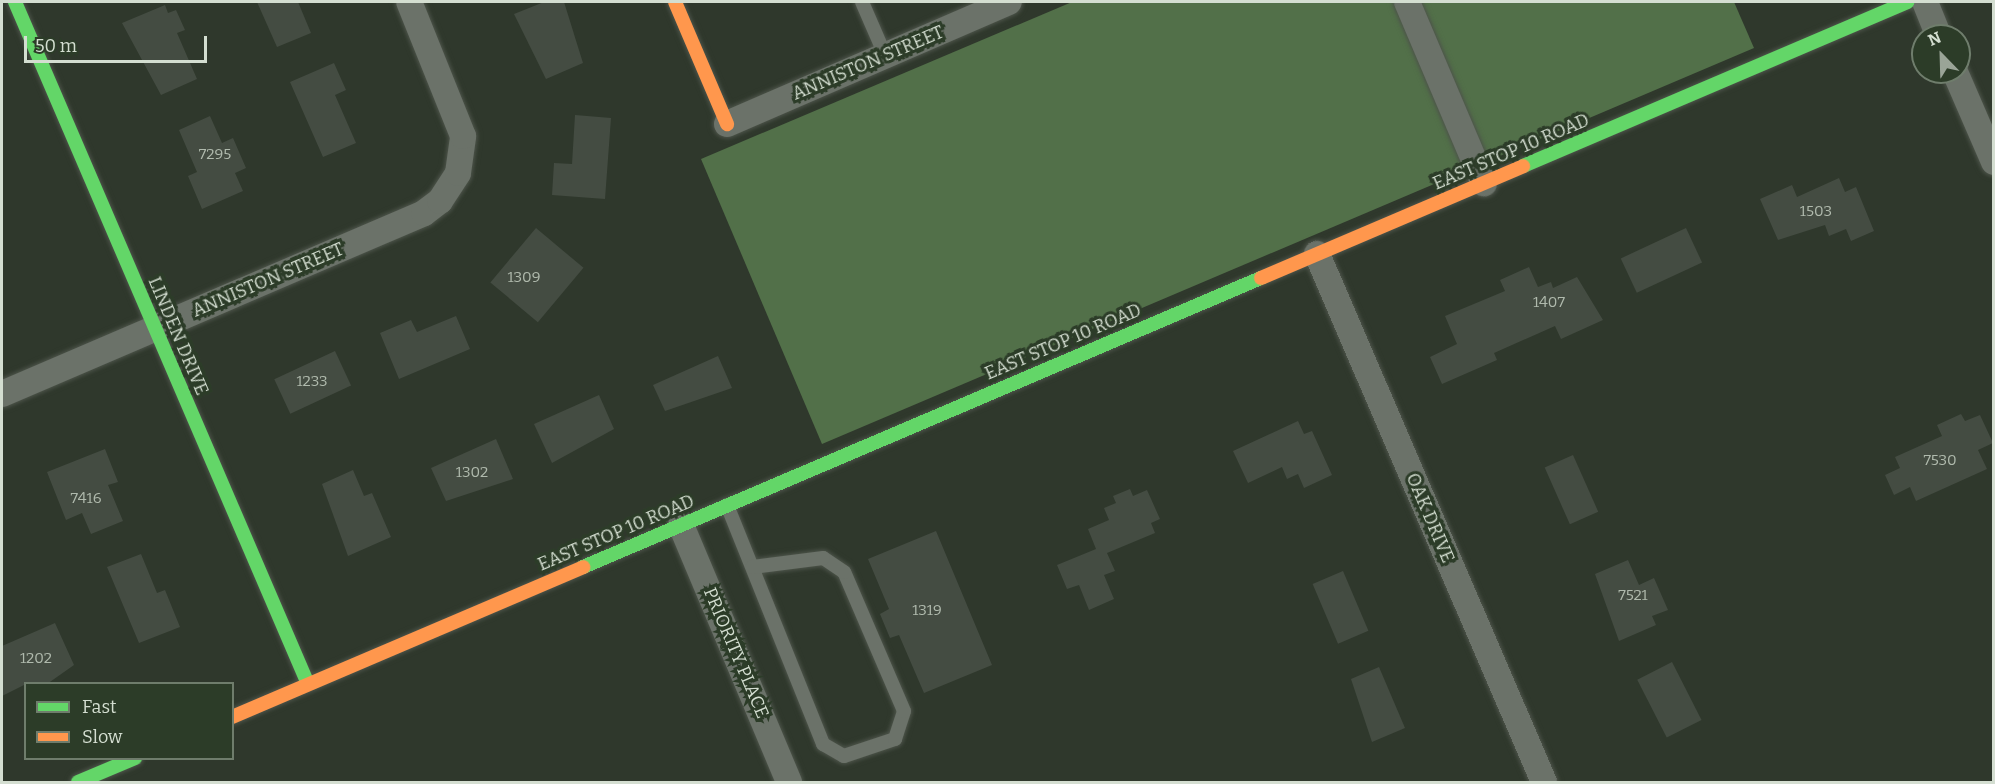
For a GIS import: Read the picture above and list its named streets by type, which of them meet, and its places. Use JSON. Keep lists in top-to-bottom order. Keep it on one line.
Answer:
{"streets":{"street":["ANNISTON STREET","EAST STOP 10 ROAD","LINDEN DRIVE","OAK DRIVE","PRIORITY PLACE"]},"crossings":[["ANNISTON STREET","LINDEN DRIVE"],["EAST STOP 10 ROAD","LINDEN DRIVE"],["EAST STOP 10 ROAD","OAK DRIVE"],["EAST STOP 10 ROAD","PRIORITY PLACE"]],"house_numbers":["7295","1503","1309","1407","1233","7530","1302","7416","7521","1319","1202"],"legend":["Fast","Slow"],"scale_bar":"50 m","north":"top left"}
